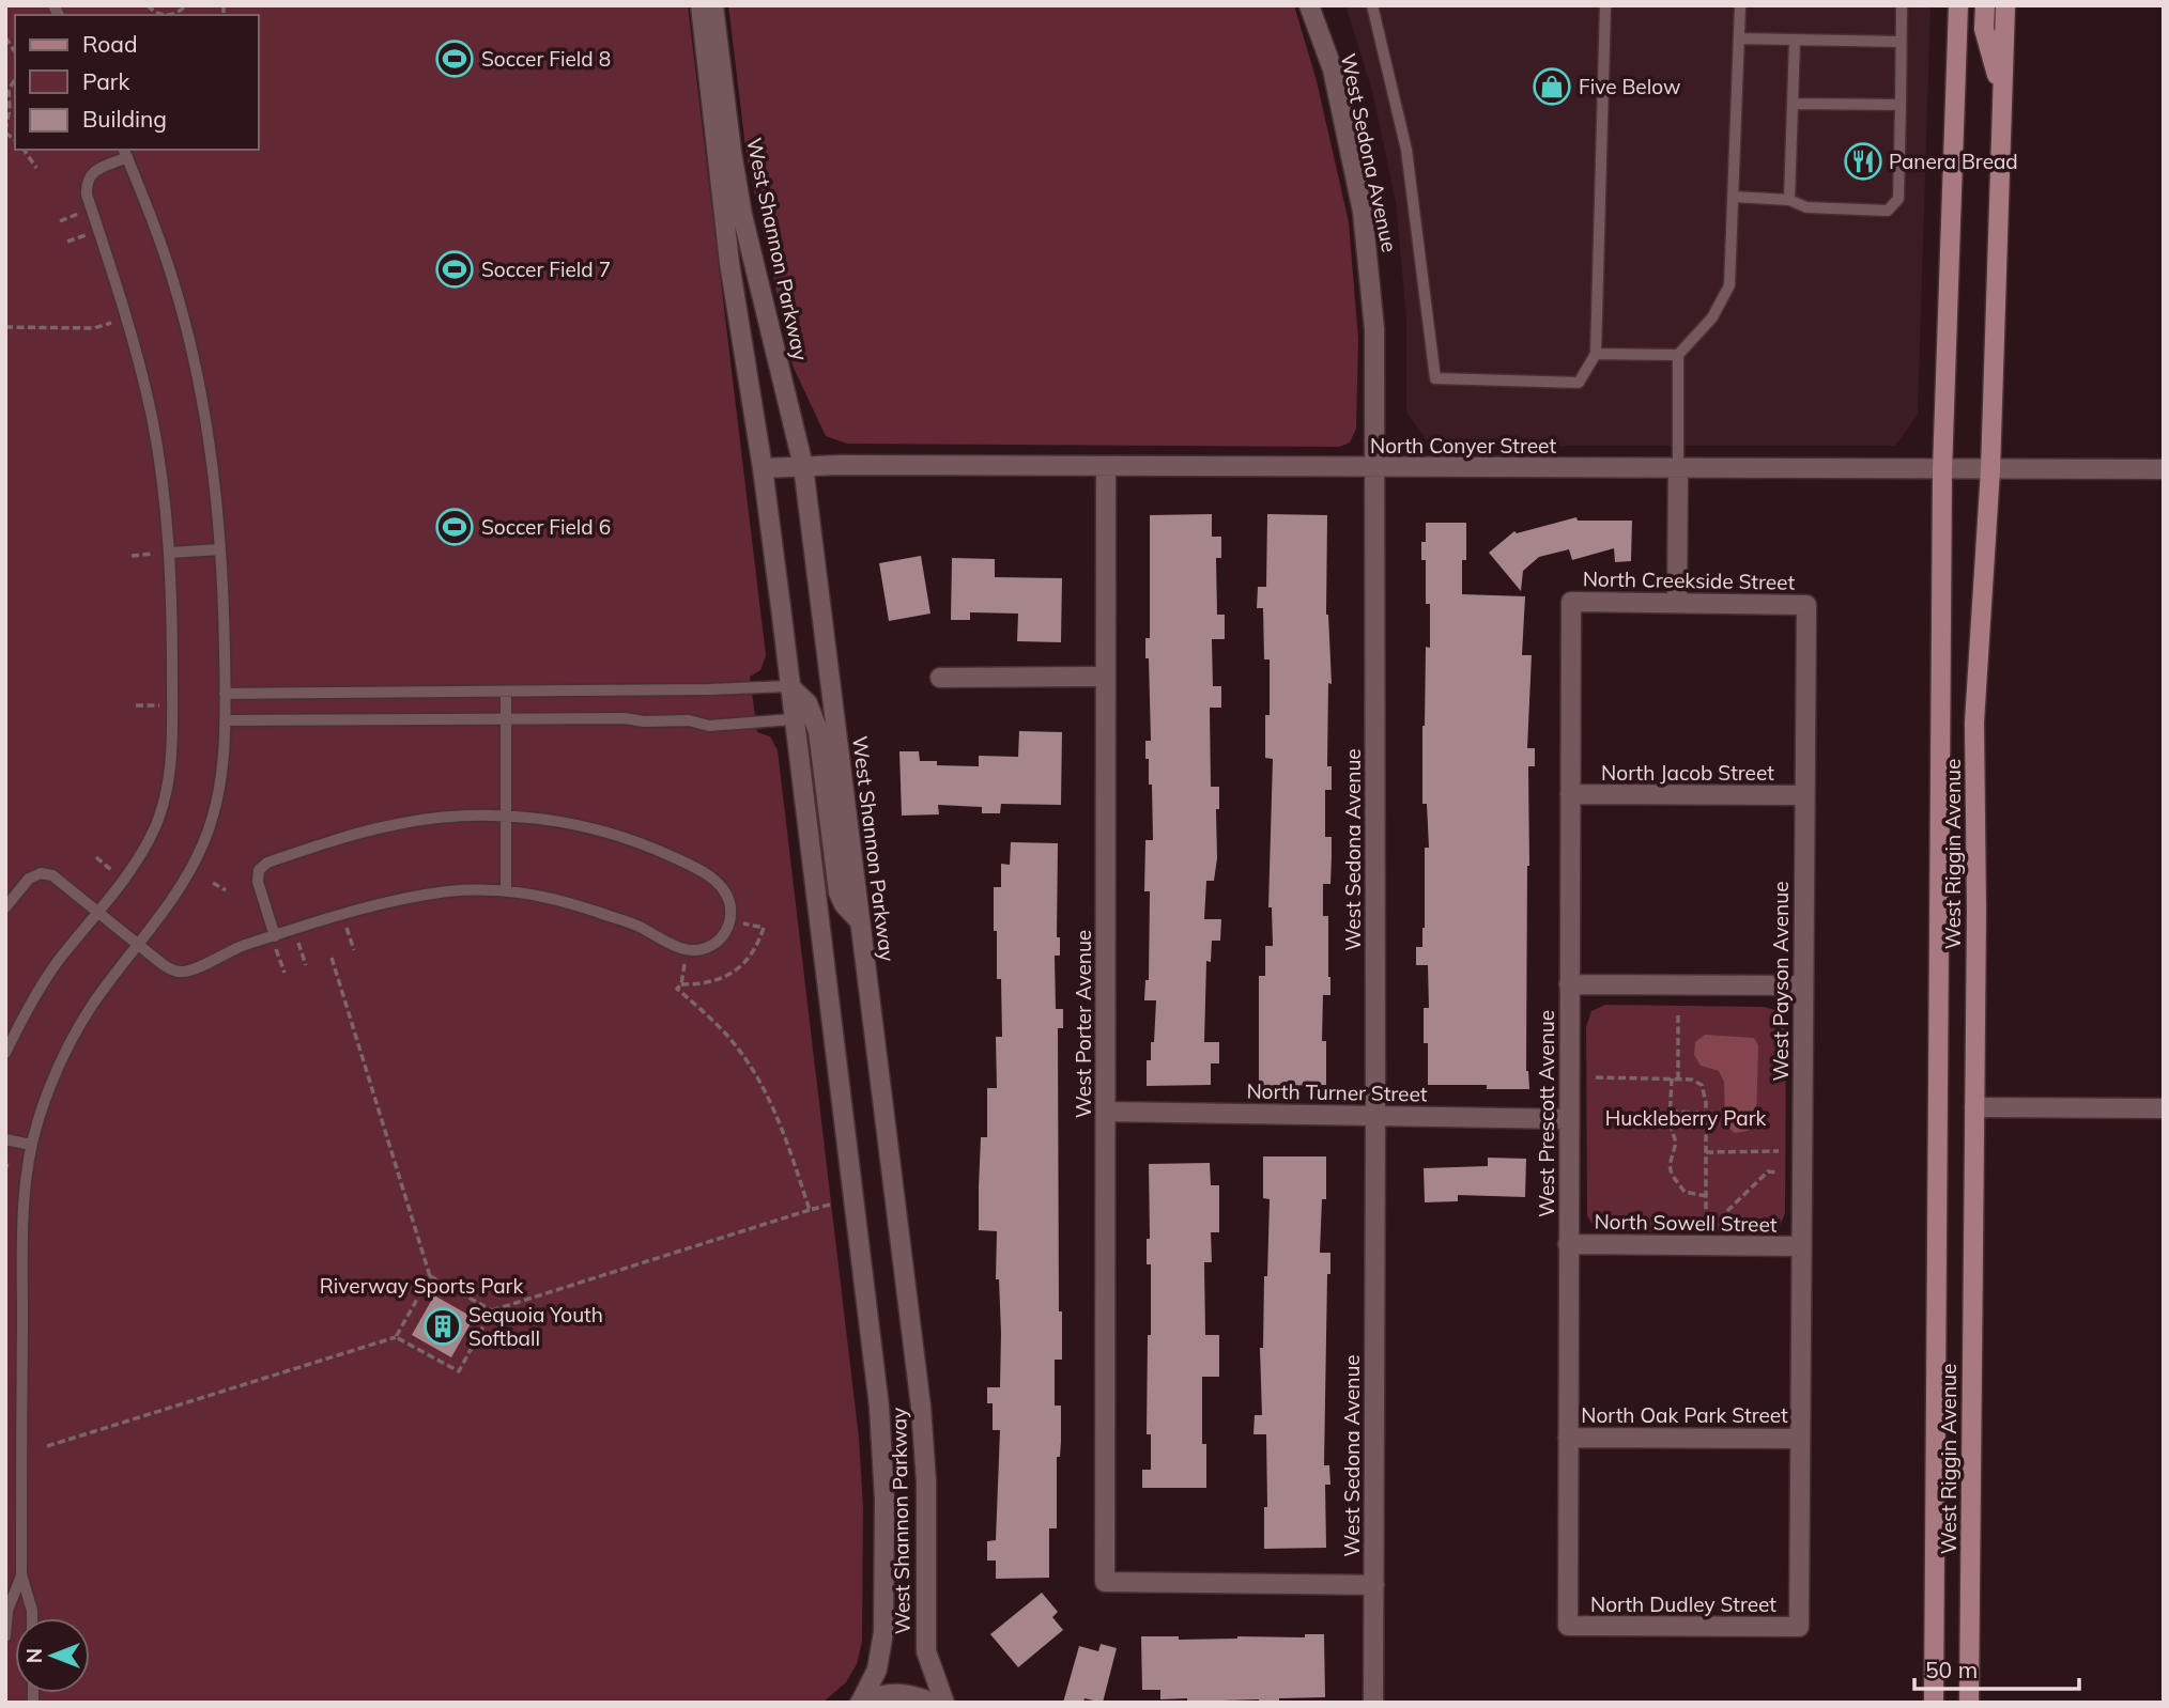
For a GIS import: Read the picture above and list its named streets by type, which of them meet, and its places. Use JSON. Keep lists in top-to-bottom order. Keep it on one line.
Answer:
{"streets":{"main road":["West Riggin Avenue"],"street":["West Sedona Avenue","West Shannon Parkway","North Conyer Street","North Creekside Street","North Jacob Street","West Payson Avenue","West Porter Avenue","North Turner Street","West Prescott Avenue","North Sowell Street","North Oak Park Street","North Dudley Street"]},"crossings":[["West Sedona Avenue","North Conyer Street"],["West Sedona Avenue","West Porter Avenue"],["West Sedona Avenue","North Turner Street"],["West Shannon Parkway","North Conyer Street"],["North Conyer Street","West Riggin Avenue"],["North Conyer Street","West Porter Avenue"],["North Creekside Street","West Payson Avenue"],["North Creekside Street","West Prescott Avenue"],["North Jacob Street","West Payson Avenue"],["North Jacob Street","West Prescott Avenue"],["West Payson Avenue","North Sowell Street"],["West Payson Avenue","North Oak Park Street"],["West Payson Avenue","North Dudley Street"],["West Porter Avenue","North Turner Street"],["North Turner Street","West Prescott Avenue"],["West Prescott Avenue","North Sowell Street"],["West Prescott Avenue","North Oak Park Street"],["West Prescott Avenue","North Dudley Street"]],"parks":["Huckleberry Park","Riverway Sports Park"],"places":{"sports":["Soccer Field 8","Soccer Field 7","Soccer Field 6"],"shop":["Five Below"],"restaurant":["Panera Bread"],"building":["Sequoia Youth Softball"]},"legend":["Road","Park","Building"],"scale_bar":"50 m","north":"left"}
